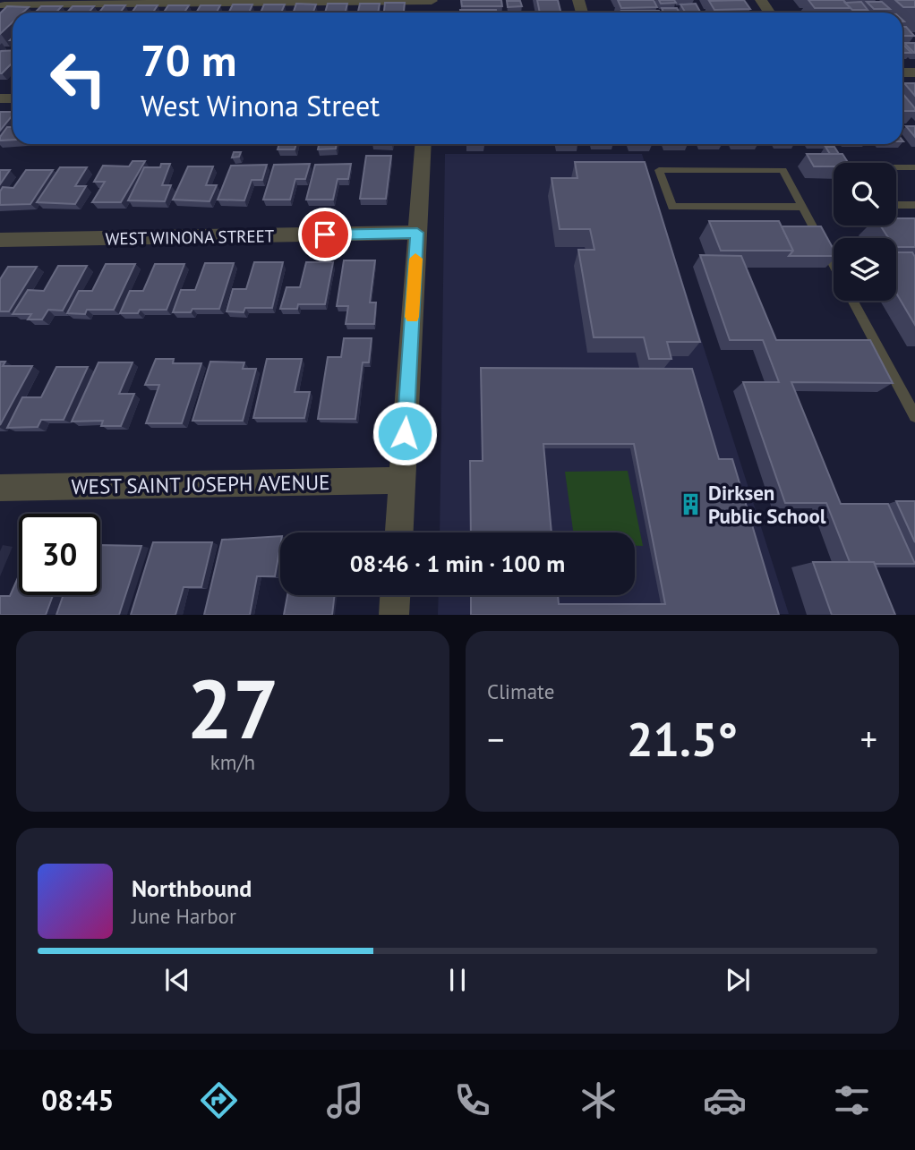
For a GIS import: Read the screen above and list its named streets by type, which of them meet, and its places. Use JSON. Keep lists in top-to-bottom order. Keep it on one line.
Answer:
{"streets":{"street":["WEST WINONA STREET","WEST SAINT JOSEPH AVENUE"]},"places":{"building":["Dirksen Public School"]},"page":{"turn":["70 m","West Winona Street"],"limit":"30","trip":"08:46 · 1 min · 100 m","tile":[["27","km/h"],"Climate"],"heat":["−","21.5°","+"],"song":["Northbound","June Harbor"],"tabs":"08:45"}}
